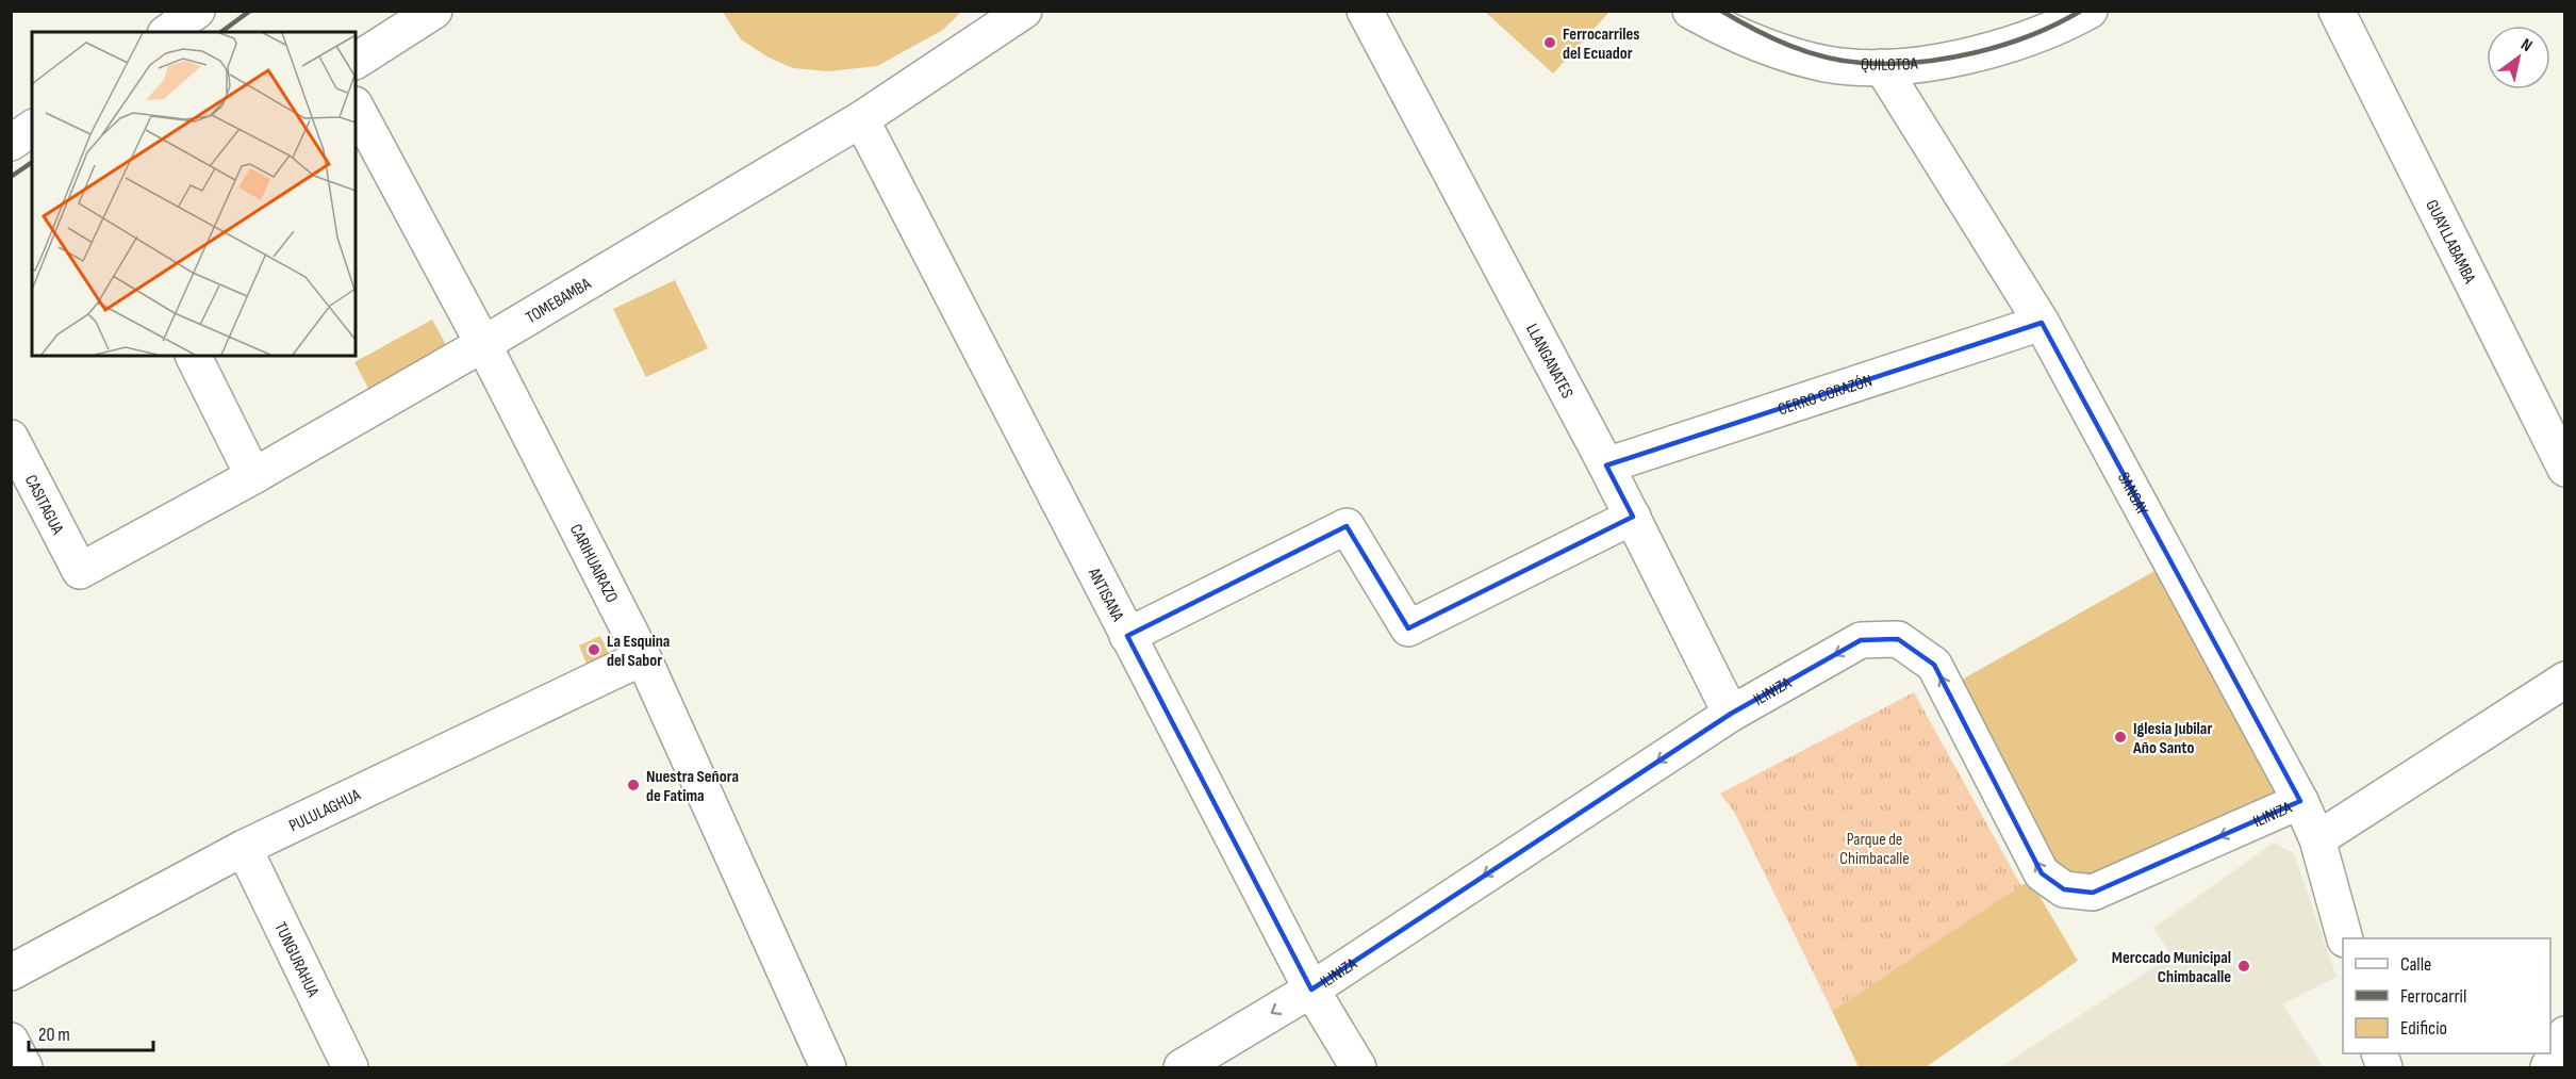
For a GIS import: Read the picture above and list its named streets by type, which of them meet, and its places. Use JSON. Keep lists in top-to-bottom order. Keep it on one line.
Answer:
{"streets":{"street":["QUILOTOA","GUAYLLABAMBA","TOMEBAMBA","LLANGANATES","CERRO CORAZÓN","SANGAY","CASITAGUA","CARIHUAIRAZO","ANTISANA","ILINIZA","PULULAGHUA","TUNGURAHUA"]},"crossings":[["QUILOTOA","SANGAY"],["TOMEBAMBA","CASITAGUA"],["TOMEBAMBA","CARIHUAIRAZO"],["TOMEBAMBA","ANTISANA"],["LLANGANATES","CERRO CORAZÓN"],["LLANGANATES","ILINIZA"],["CERRO CORAZÓN","SANGAY"],["SANGAY","ILINIZA"],["CARIHUAIRAZO","PULULAGHUA"],["ANTISANA","ILINIZA"],["PULULAGHUA","TUNGURAHUA"]],"one_way":["ILINIZA"],"parks":["Parque de Chimbacalle"],"places":["Ferrocarriles del Ecuador","La Esquina del Sabor","Iglesia Jubilar Año Santo","Nuestra Señora de Fatima","Merccado Municipal Chimbacalle"],"legend":["Calle","Ferrocarril","Edificio"],"scale_bar":"20 m","north":"top right"}
